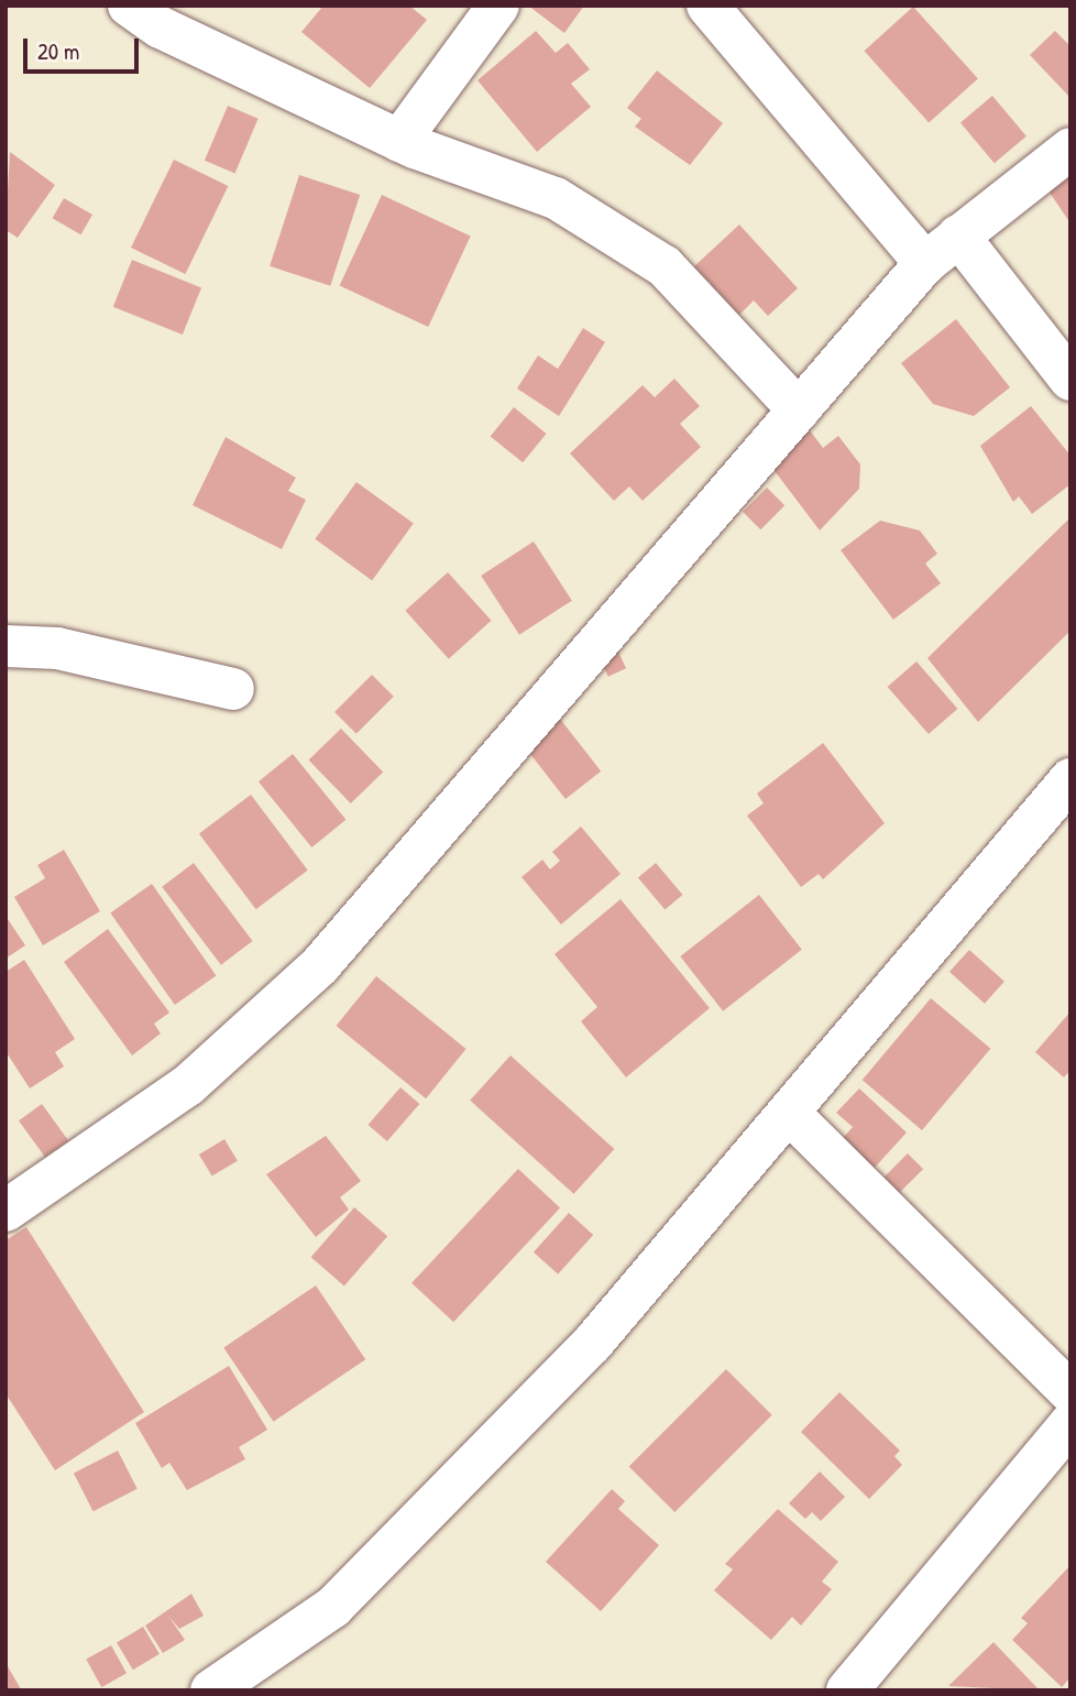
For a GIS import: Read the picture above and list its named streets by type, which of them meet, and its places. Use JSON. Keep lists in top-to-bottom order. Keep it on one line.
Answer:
{"scale_bar":"20 m"}
